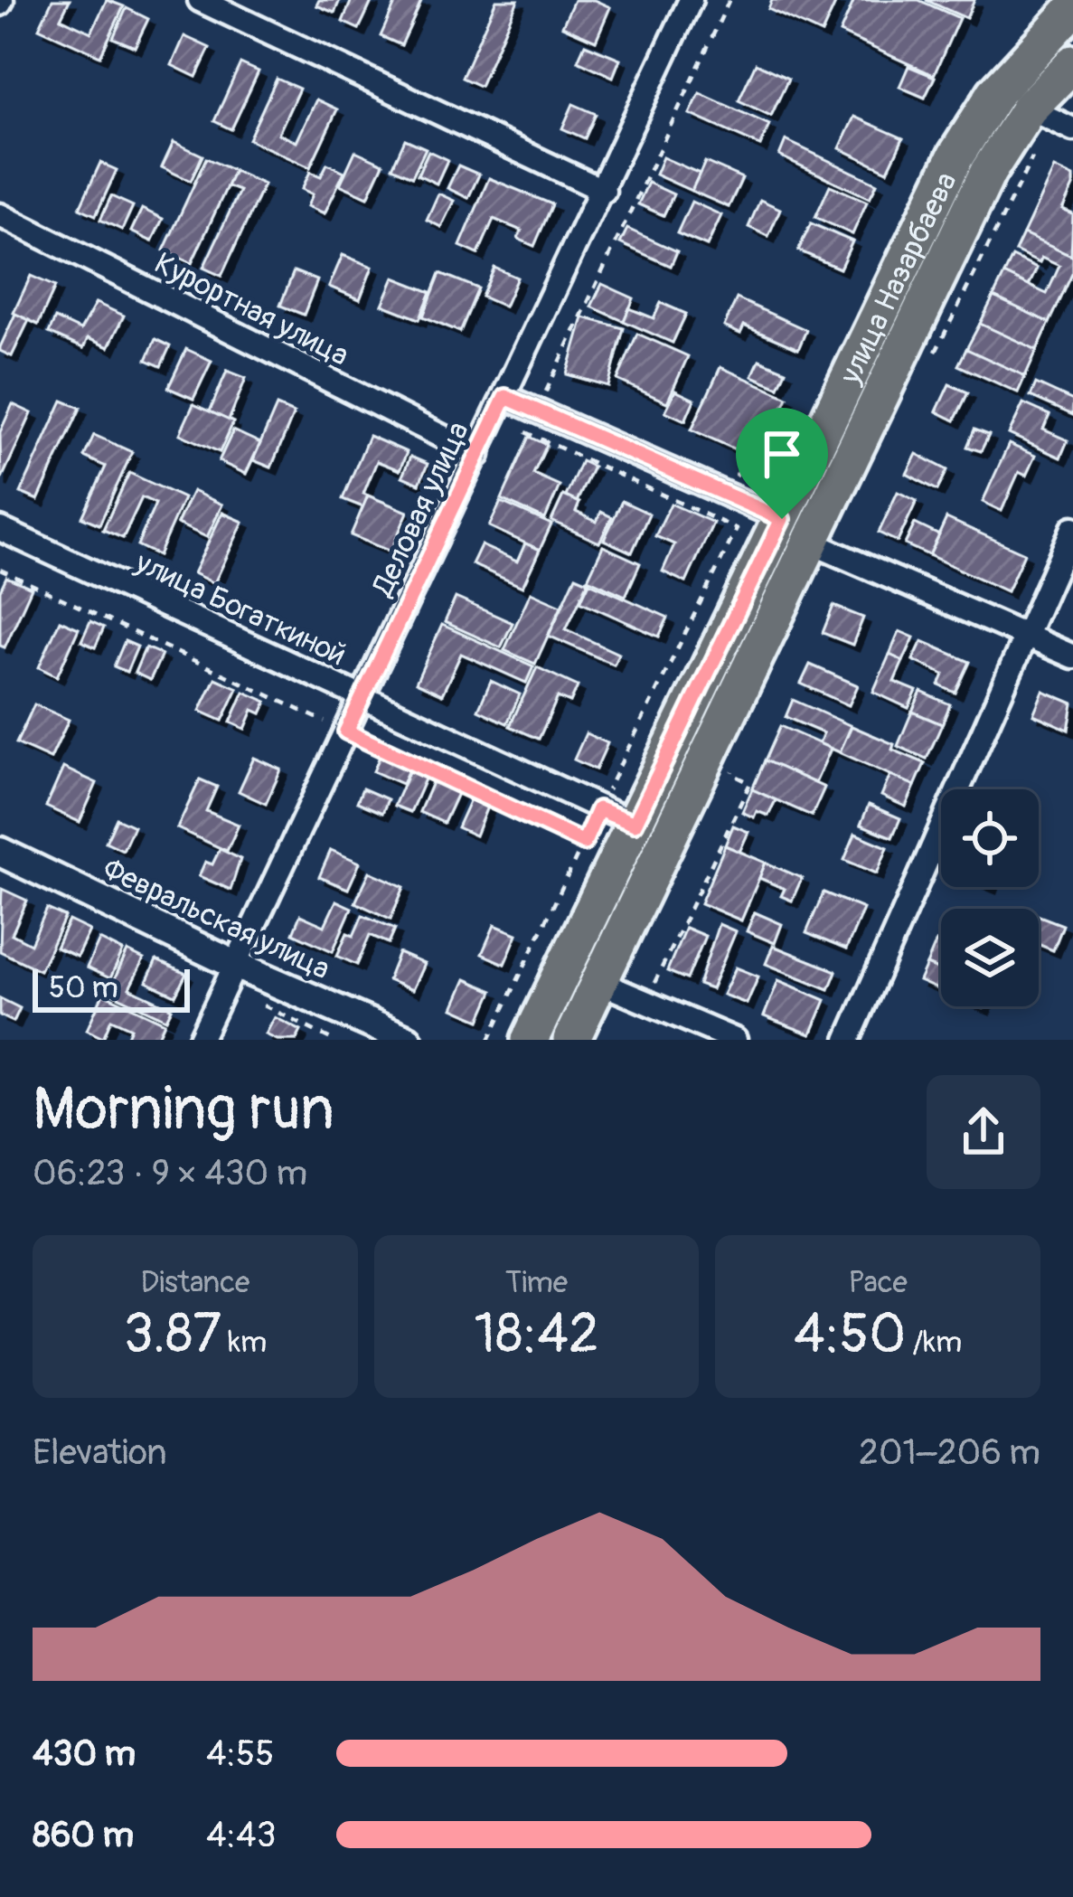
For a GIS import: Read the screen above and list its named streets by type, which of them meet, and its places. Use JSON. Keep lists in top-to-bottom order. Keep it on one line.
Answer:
{"streets":{"main road":["улица Назарбаева"],"street":["Курортная улица","Деловая улица","улица Богаткиной","Февральская улица"]},"crossings":[["улица Назарбаева","улица Богаткиной"],["Курортная улица","Деловая улица"],["Деловая улица","улица Богаткиной"],["Деловая улица","Февральская улица"]],"scale_bar":"50 m","page":{"scale":"50 m","heading":["Morning run","06:23 · 9 × 430 m"],"stats":[["Distance","3.87 km"],["Time","18:42"],["Pace","4:50 /km"]],"chart":["Elevation","201–206 m"],"list":[{"name":"430 m","note":"4:55"},{"name":"860 m","note":"4:43"}]}}
